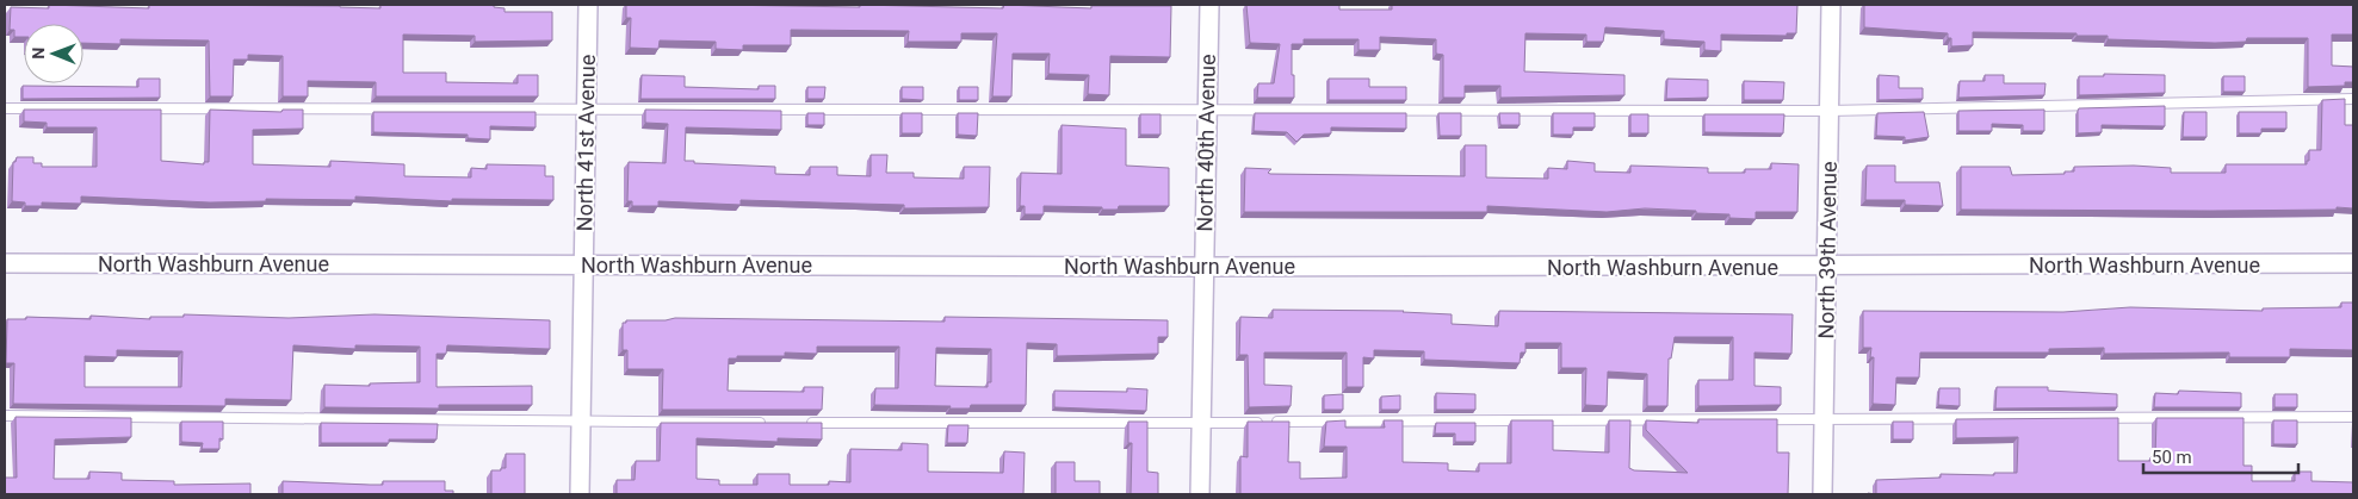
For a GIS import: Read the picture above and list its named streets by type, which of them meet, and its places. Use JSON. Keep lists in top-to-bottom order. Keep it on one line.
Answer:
{"streets":{"street":["North 41st Avenue","North 40th Avenue","North 39th Avenue","North Washburn Avenue"]},"crossings":[["North 41st Avenue","North Washburn Avenue"],["North 40th Avenue","North Washburn Avenue"],["North 39th Avenue","North Washburn Avenue"]],"scale_bar":"50 m","north":"left"}
